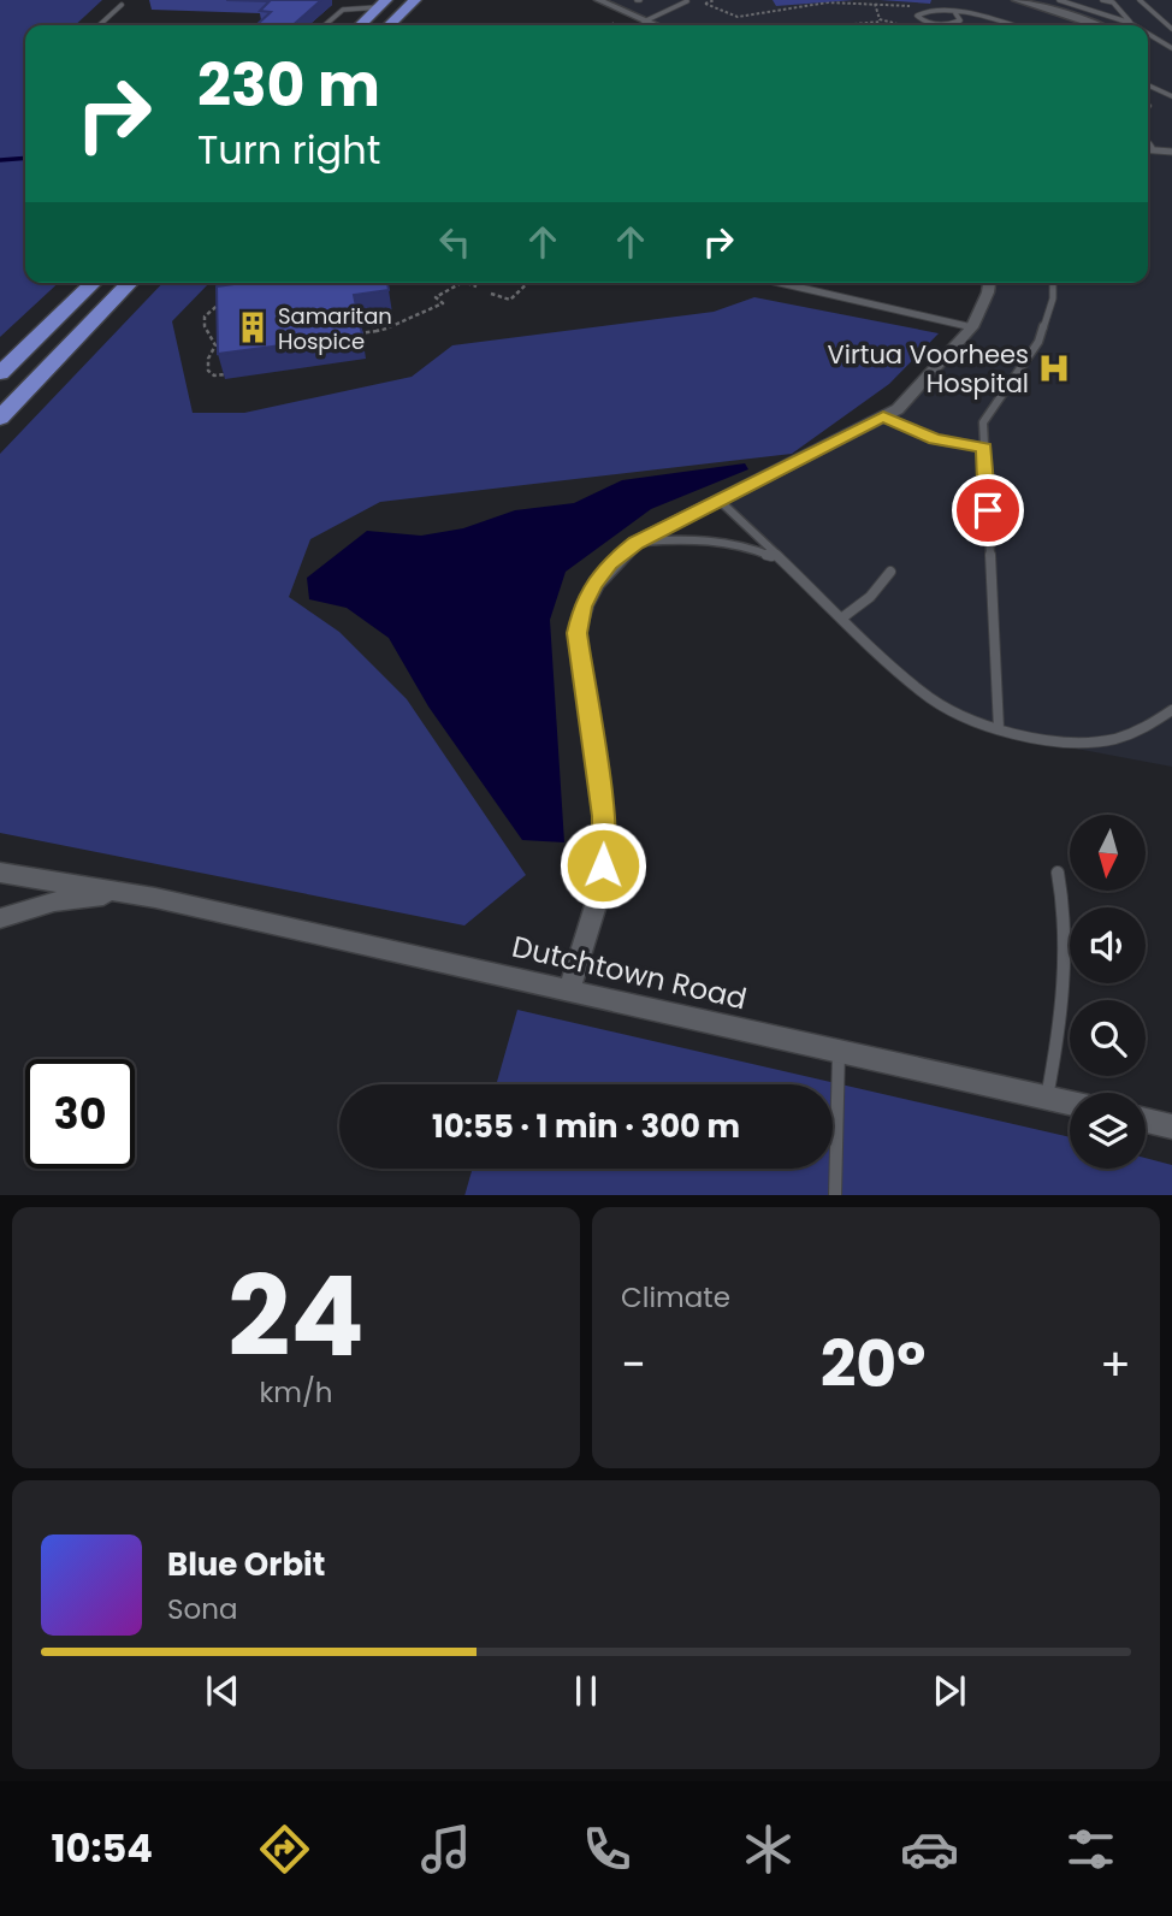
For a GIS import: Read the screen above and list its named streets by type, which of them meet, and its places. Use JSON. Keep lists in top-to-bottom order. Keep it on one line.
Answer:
{"streets":{"street":["Dutchtown Road"]},"places":{"building":["Samaritan Hospice"],"hospital":["Virtua Voorhees Hospital"]},"north":"bottom","page":{"turn":["230 m","Turn right"],"limit":"30","trip":"10:55 · 1 min · 300 m","tile":[["24","km/h"],"Climate"],"heat":["−","20°","+"],"song":["Blue Orbit","Sona"],"tabs":"10:54"}}
